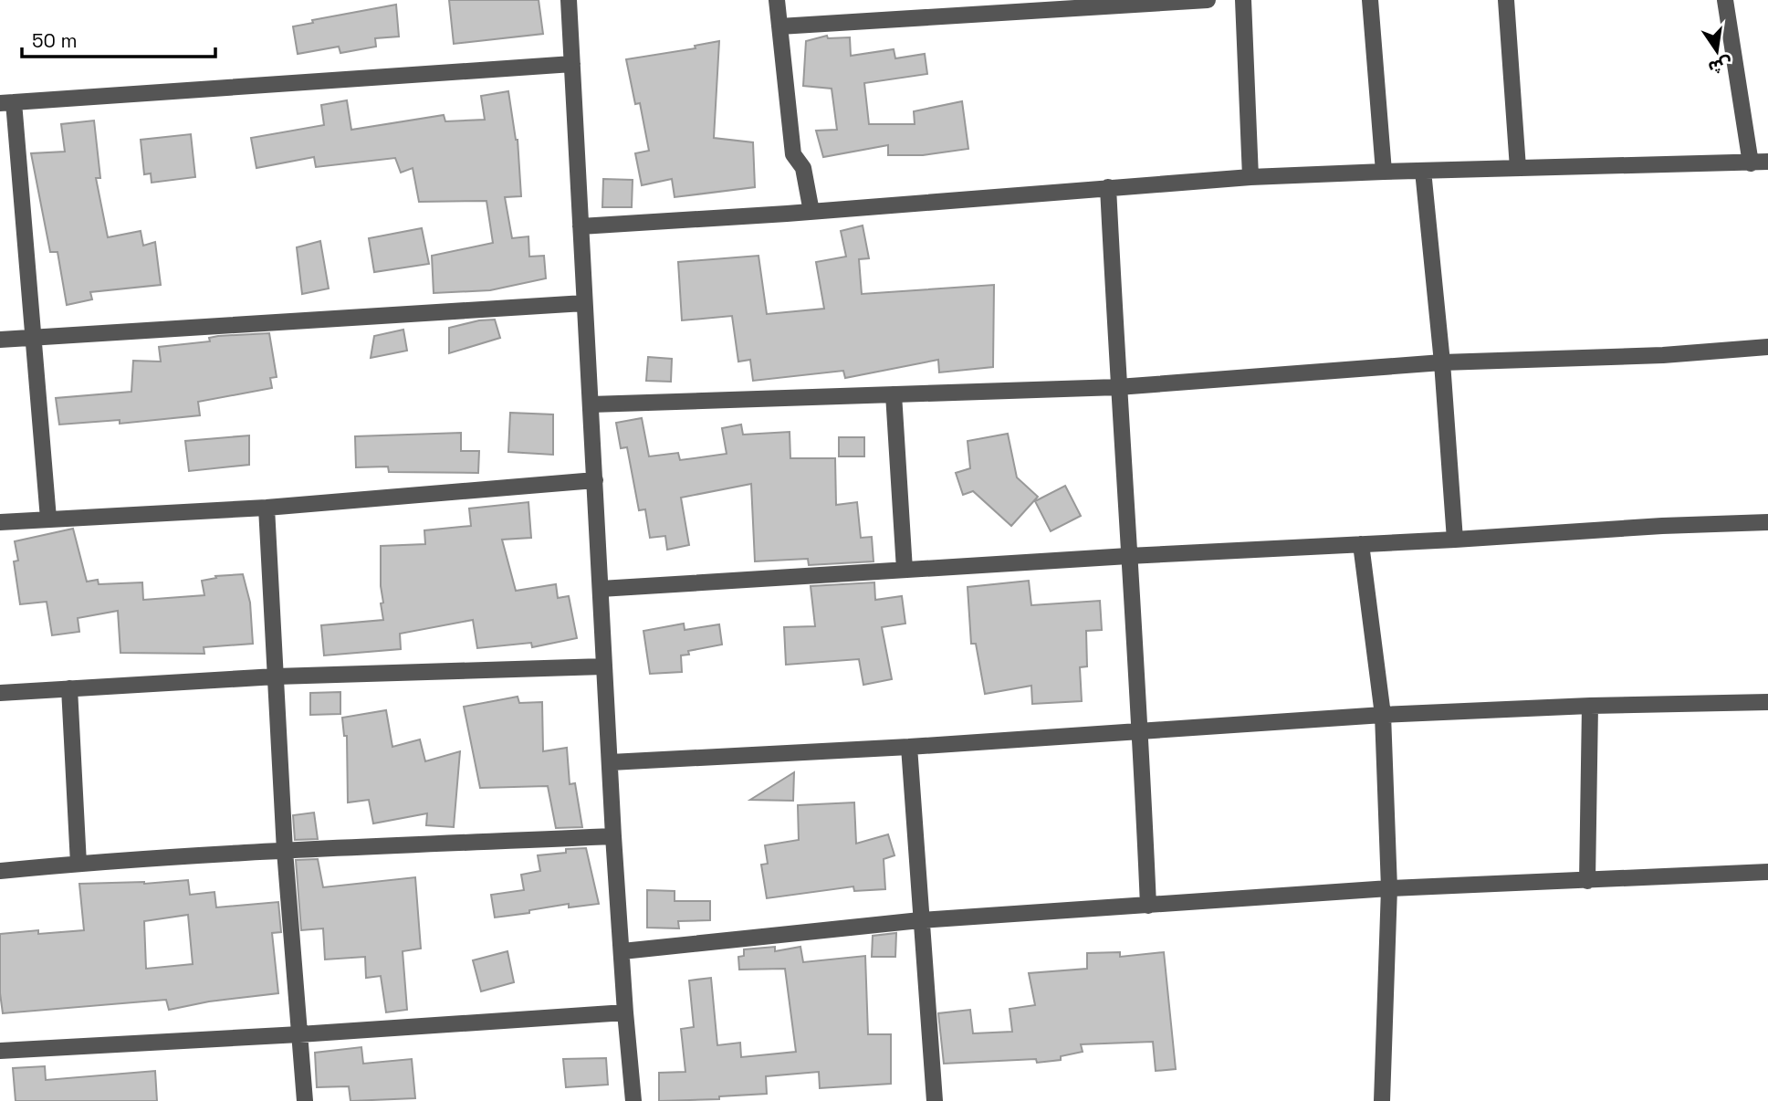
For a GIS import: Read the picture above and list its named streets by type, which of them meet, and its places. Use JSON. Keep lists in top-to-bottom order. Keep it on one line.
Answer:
{"scale_bar":"50 m","north":"bottom"}
